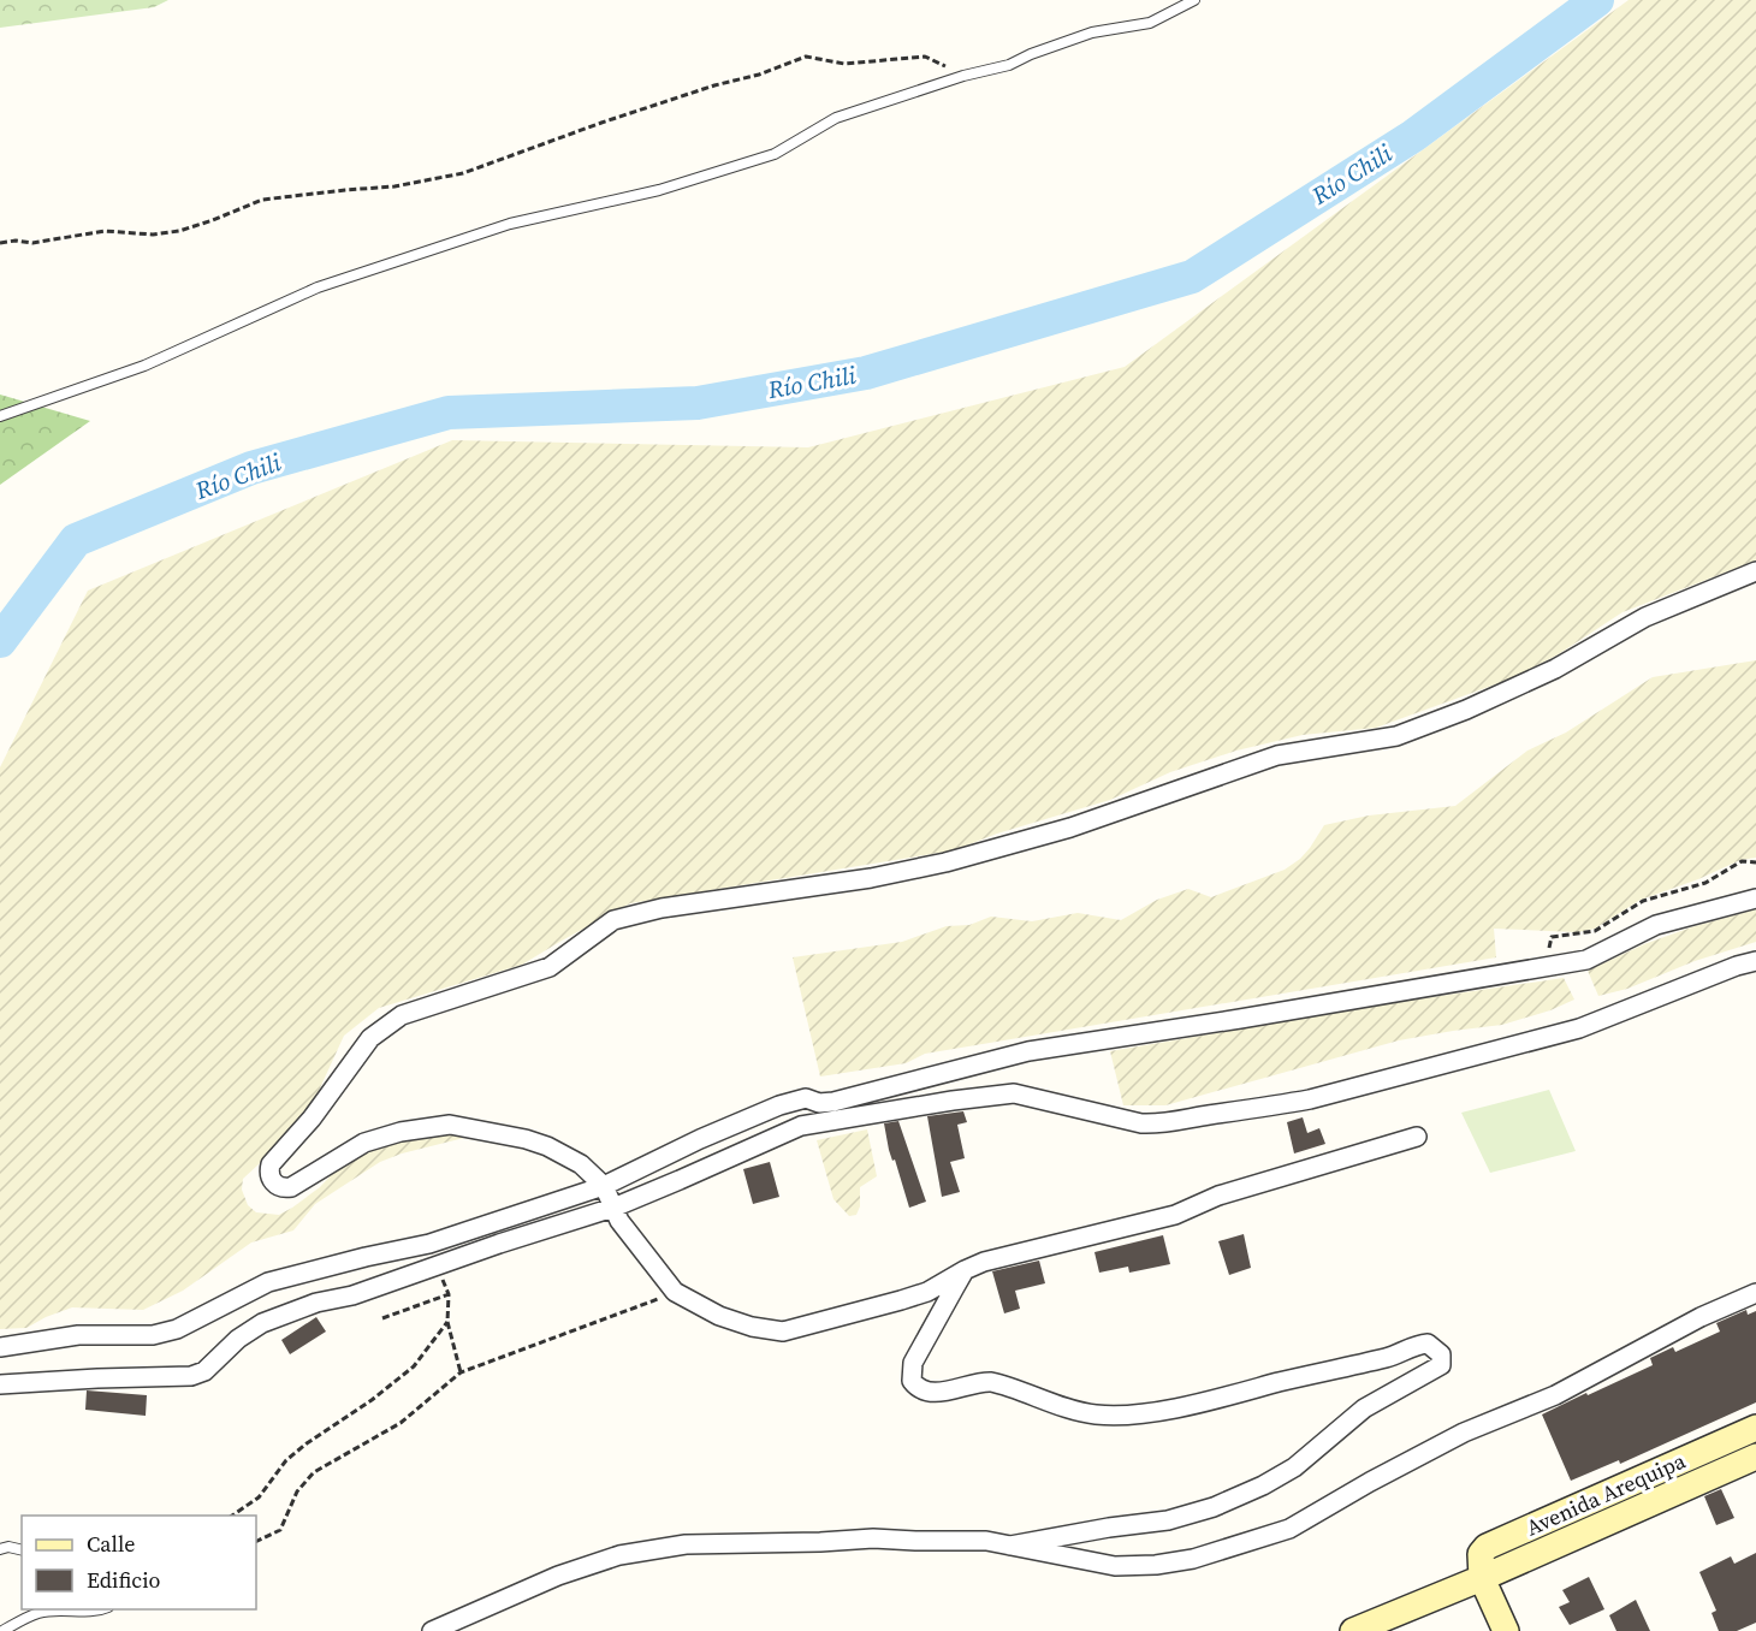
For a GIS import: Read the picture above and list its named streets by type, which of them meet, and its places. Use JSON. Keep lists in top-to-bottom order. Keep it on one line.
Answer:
{"streets":{"main road":["Avenida Arequipa"]},"water":["Río Chili"],"legend":["Calle","Edificio"]}
